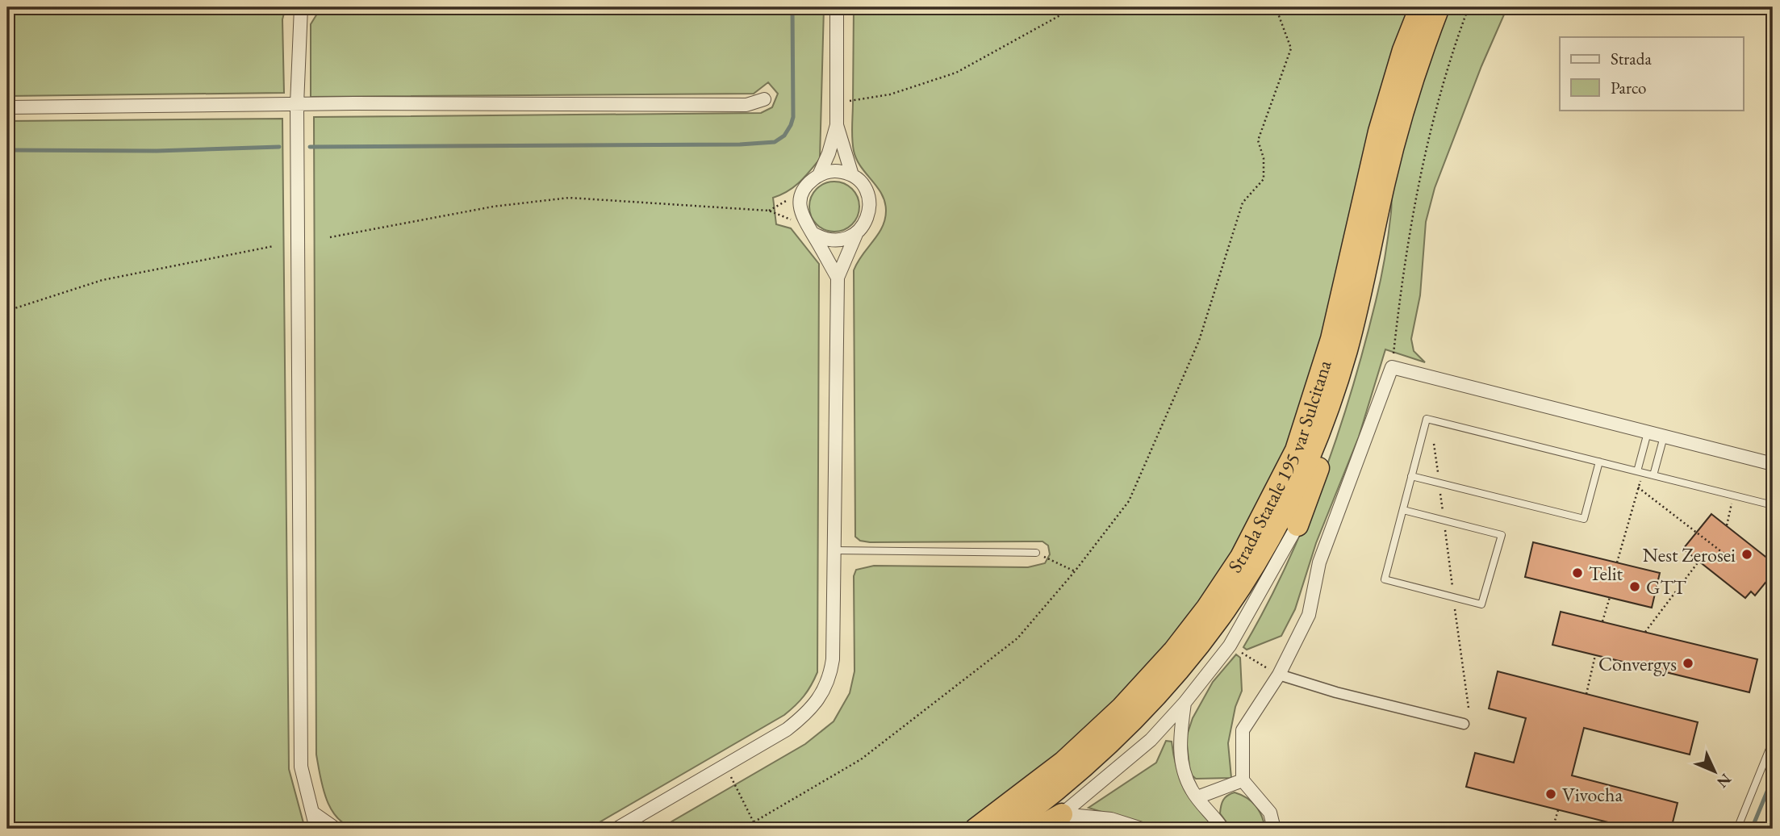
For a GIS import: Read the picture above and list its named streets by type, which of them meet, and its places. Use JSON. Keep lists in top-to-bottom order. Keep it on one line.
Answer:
{"streets":{"highway":["Strada Statale 195 var Sulcitana"]},"places":["Nest Zerosei","Telit","GTT","Convergys","Vivocha"],"legend":["Strada","Parco"],"north":"bottom right"}
